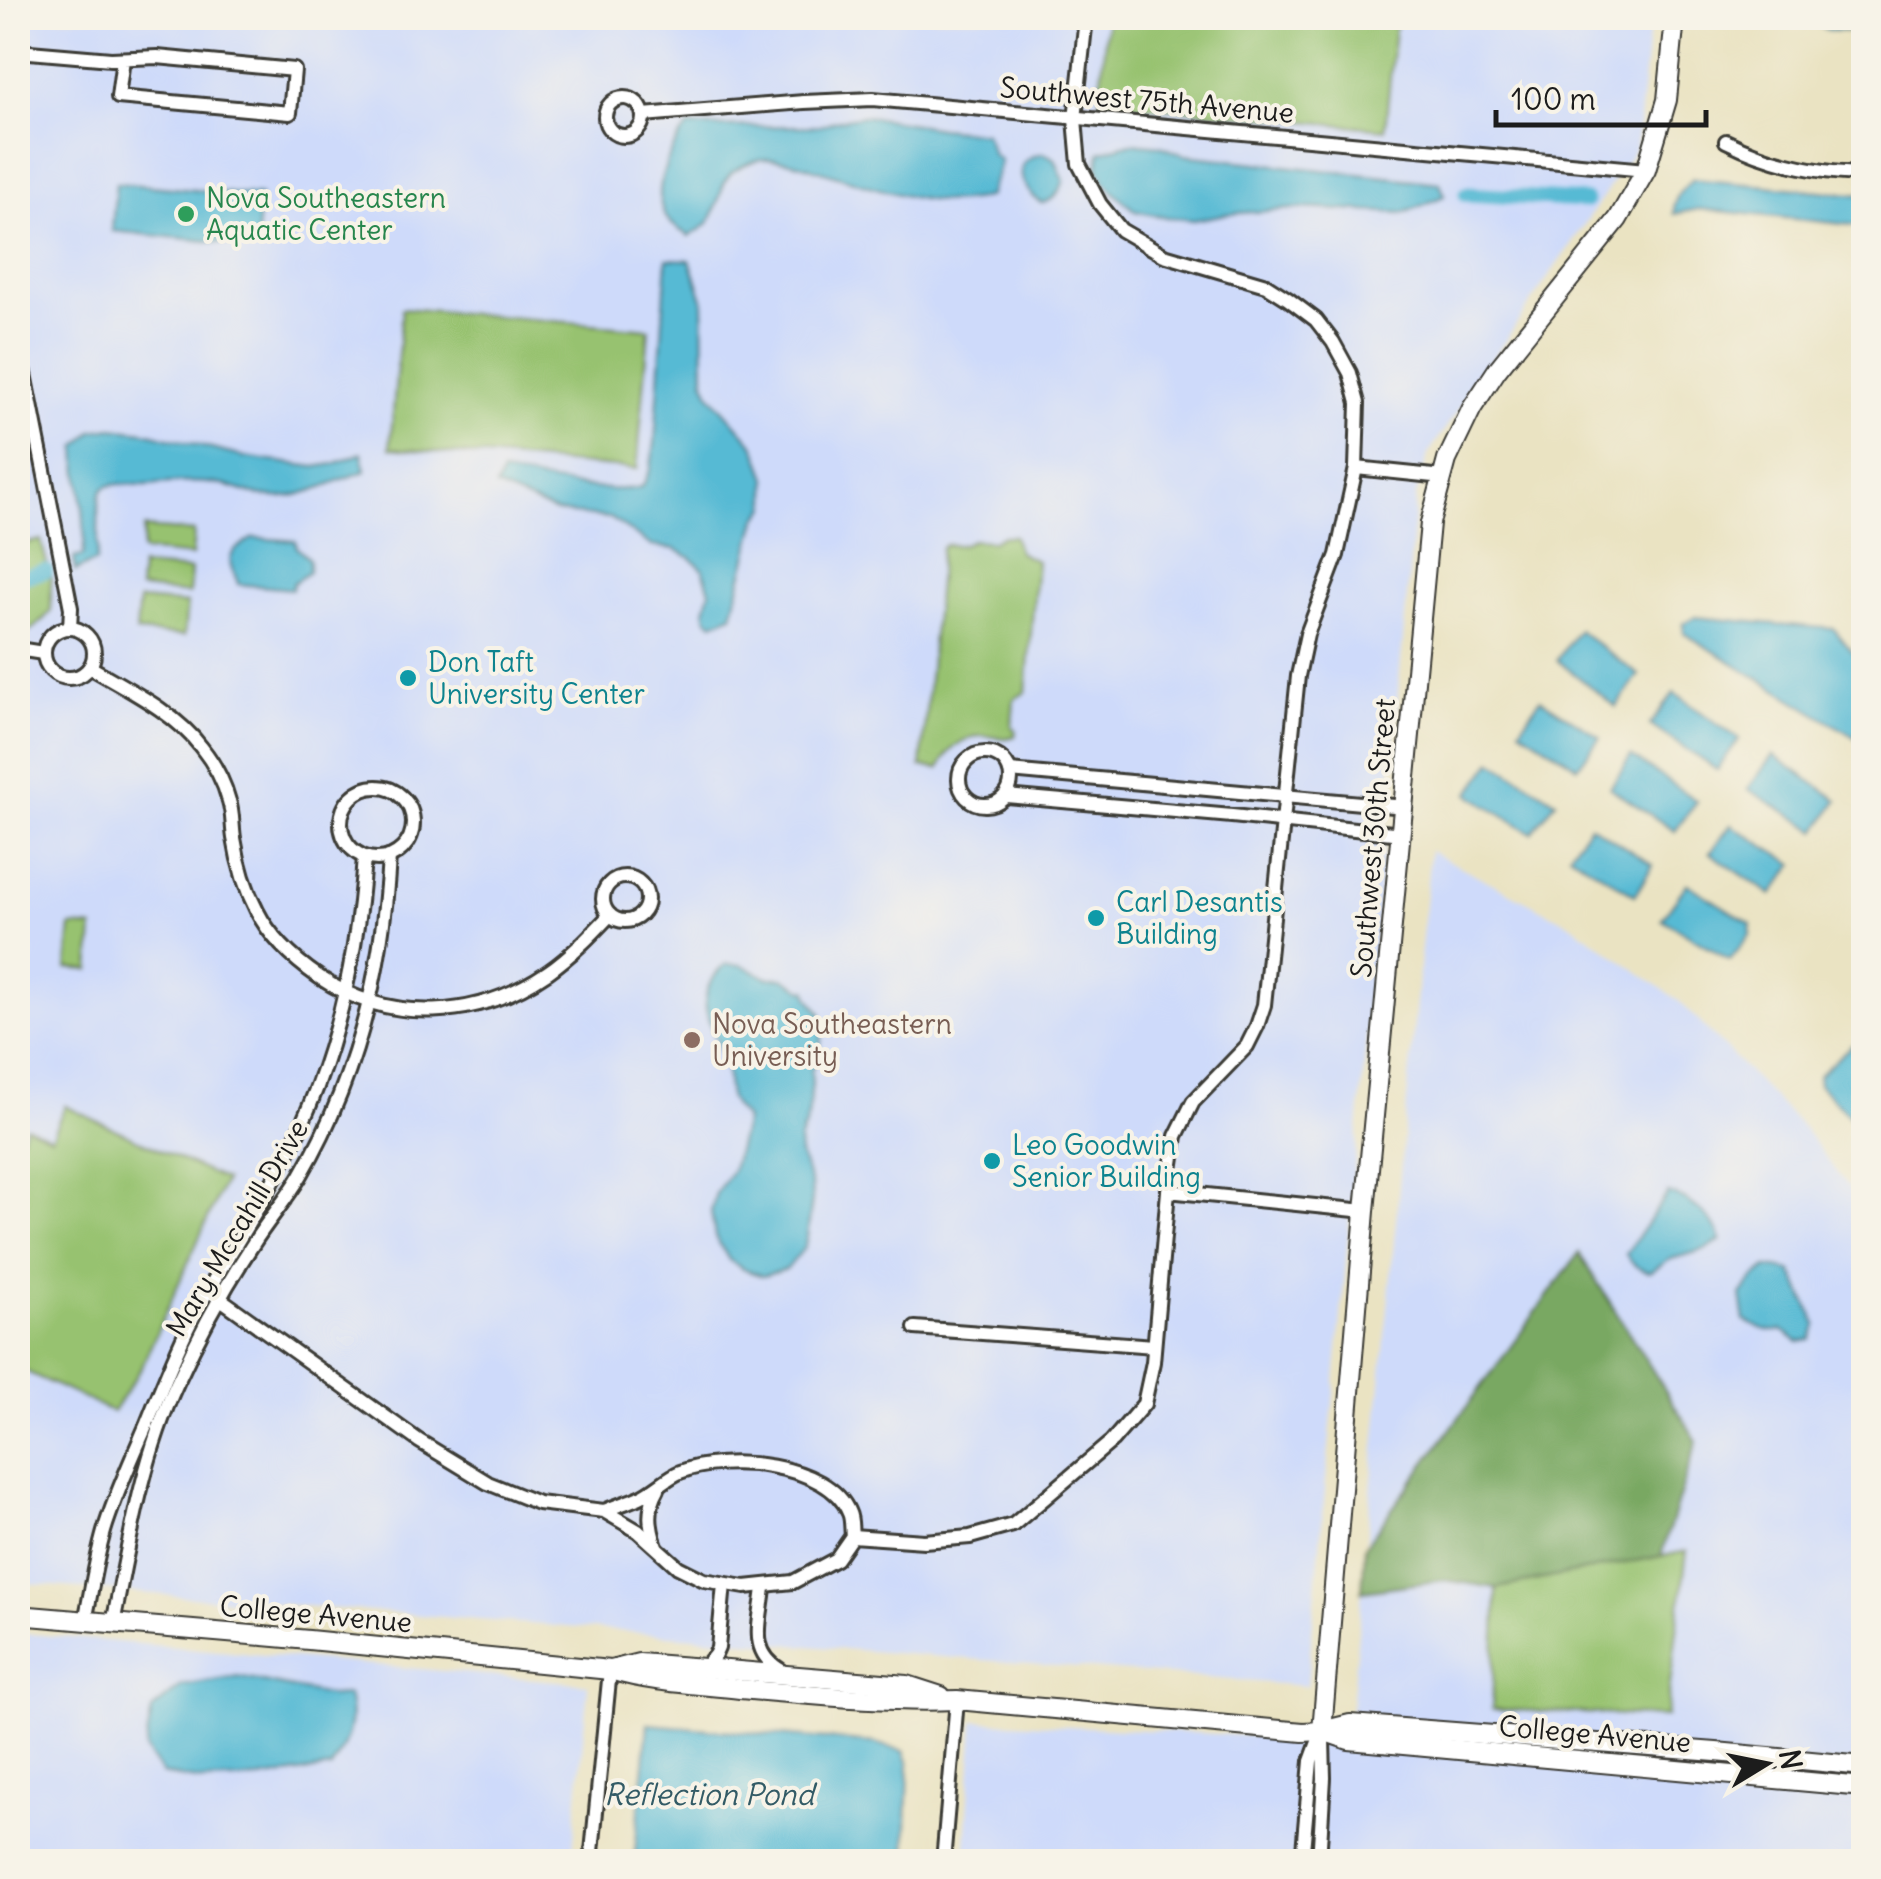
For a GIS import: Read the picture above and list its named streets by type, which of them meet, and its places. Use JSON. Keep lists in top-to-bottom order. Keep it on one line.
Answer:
{"streets":{"street":["Southwest 75th Avenue","Southwest 30th Street","Mary Mccahill Drive","College Avenue"]},"crossings":[["Southwest 75th Avenue","Southwest 30th Street"],["Southwest 30th Street","College Avenue"],["Mary Mccahill Drive","College Avenue"]],"water":["Reflection Pond"],"places":["Nova Southeastern Aquatic Center","Don Taft University Center","Carl Desantis Building","Nova Southeastern University","Leo Goodwin Senior Building"],"scale_bar":"100 m","north":"right"}
